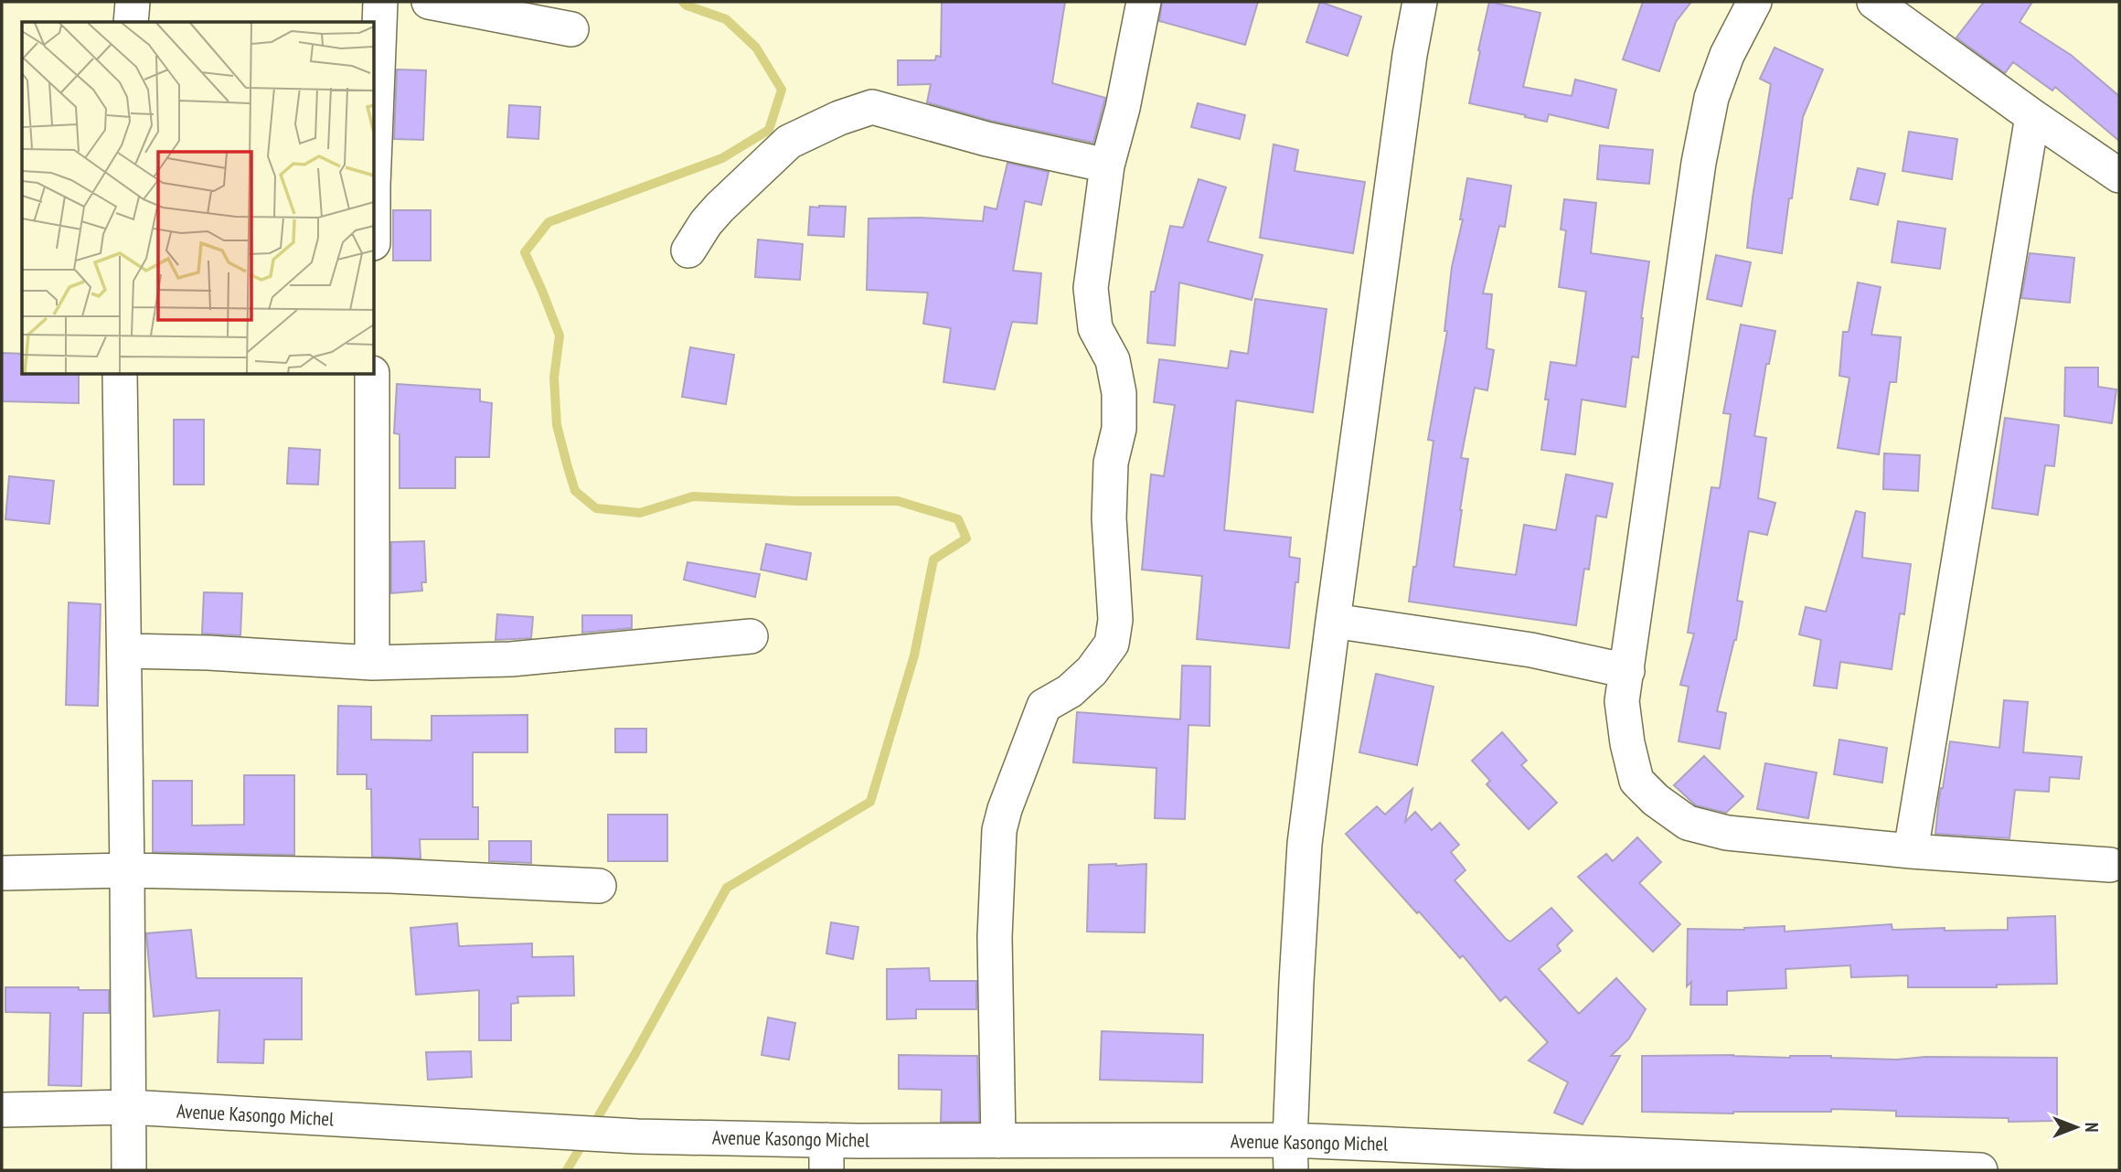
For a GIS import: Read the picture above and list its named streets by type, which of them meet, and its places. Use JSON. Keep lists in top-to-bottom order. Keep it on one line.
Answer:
{"streets":{"street":["Avenue Kasongo Michel"]},"north":"right"}
